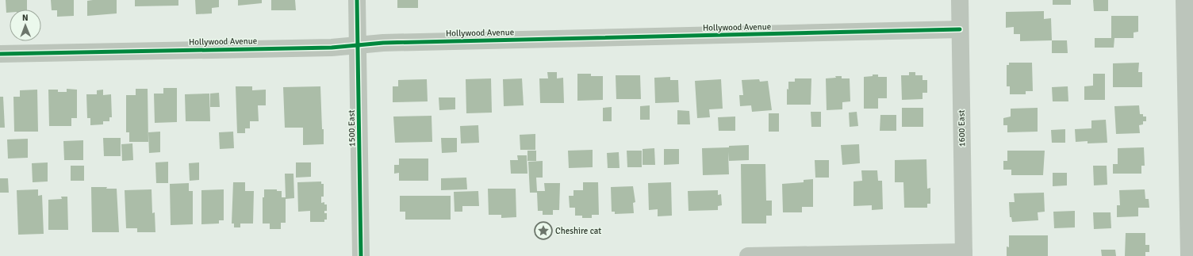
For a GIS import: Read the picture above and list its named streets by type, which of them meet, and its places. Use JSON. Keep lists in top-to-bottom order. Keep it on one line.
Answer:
{"streets":{"street":["Hollywood Avenue","1500 East","1600 East"]},"crossings":[["Hollywood Avenue","1500 East"],["Hollywood Avenue","1600 East"]],"places":{"place":["Cheshire cat"]},"north":"top"}
